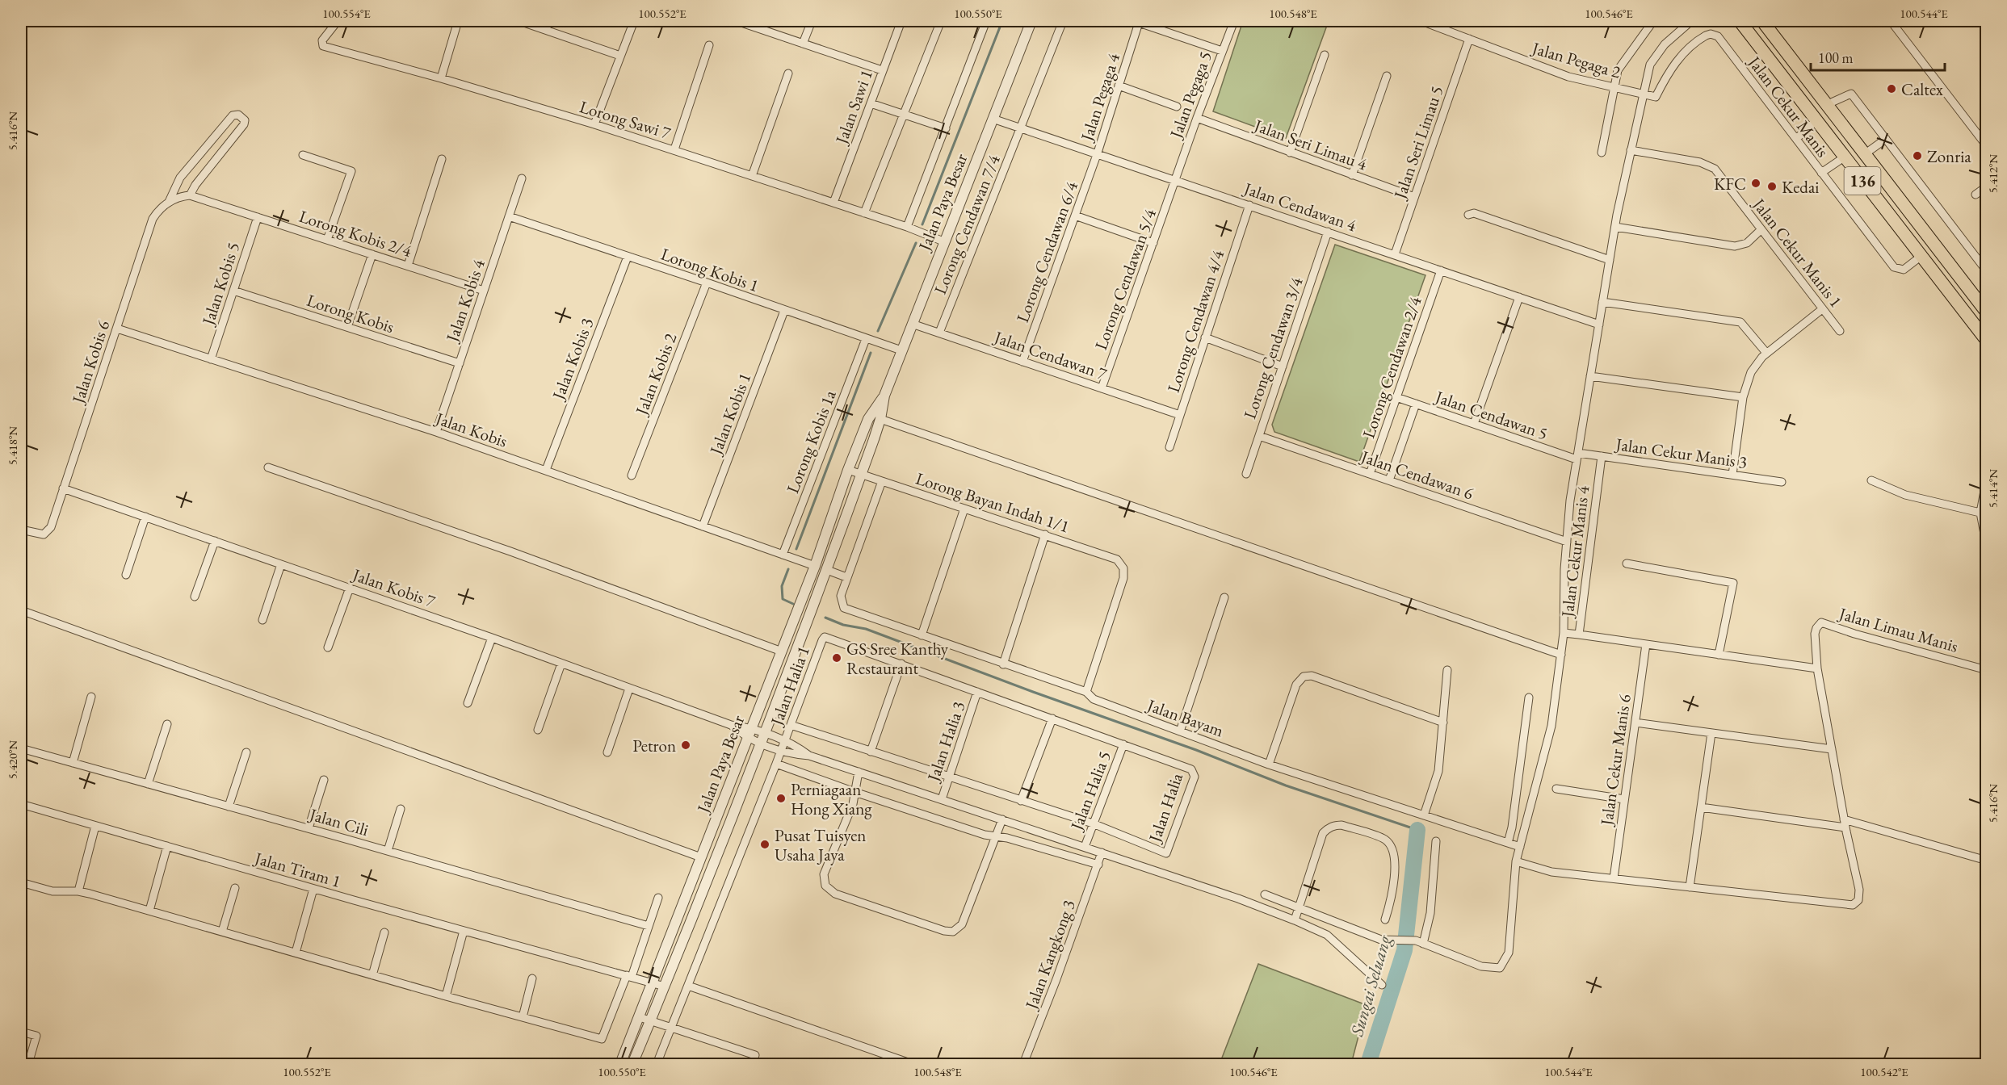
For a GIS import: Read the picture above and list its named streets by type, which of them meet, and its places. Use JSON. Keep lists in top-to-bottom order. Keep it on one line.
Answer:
{"streets":{"main road":["136"],"street":["Jalan Pegaga 2","Jalan Pegaga 5","Jalan Pegaga 4","Jalan Sawi 1","Jalan Cekur Manis","Lorong Sawi 7","Jalan Seri Limau 5","Jalan Seri Limau 4","Jalan Paya Besar","Jalan Cendawan 4","Lorong Cendawan 7/4","Lorong Kobis 2/4","Lorong Cendawan 6/4","Jalan Cekur Manis 1","Lorong Kobis 1","Lorong Cendawan 5/4","Jalan Kobis 5","Jalan Kobis 4","Lorong Kobis","Lorong Cendawan 4/4","Lorong Cendawan 3/4","Jalan Cendawan 7","Jalan Kobis 3","Jalan Kobis 6","Lorong Cendawan 2/4","Jalan Kobis 2","Jalan Kobis 1","Jalan Cendawan 5","Jalan Kobis","Lorong Kobis 1a","Jalan Cekur Manis 3","Jalan Cendawan 6","Lorong Bayan Indah 1/1","Jalan Cekur Manis 4","Jalan Kobis 7","Jalan Limau Manis","Jalan Halia 1","Jalan Bayam","Jalan Halia 3","Jalan Cekur Manis 6","Jalan Halia 5","Jalan Halia","Jalan Cili","Jalan Tiram 1","Jalan Kangkong 3"]},"crossings":[["Jalan Pegaga 2","Jalan Cekur Manis"],["Jalan Pegaga 2","Jalan Seri Limau 5"],["Jalan Pegaga 5","Jalan Seri Limau 4"],["Jalan Pegaga 5","Jalan Cendawan 4"],["Jalan Pegaga 5","Lorong Cendawan 5/4"],["Jalan Pegaga 4","Jalan Cendawan 4"],["Jalan Pegaga 4","Lorong Cendawan 6/4"],["Jalan Sawi 1","Lorong Sawi 7"],["Jalan Cekur Manis","136"],["Lorong Sawi 7","Jalan Paya Besar"],["Jalan Seri Limau 5","Jalan Seri Limau 4"],["Jalan Seri Limau 5","Jalan Cendawan 4"],["Jalan Paya Besar","Jalan Cendawan 4"],["Jalan Paya Besar","Lorong Kobis 1"],["Jalan Paya Besar","Jalan Cendawan 7"],["Jalan Paya Besar","Jalan Kobis"],["Jalan Paya Besar","Lorong Bayan Indah 1/1"],["Jalan Paya Besar","Jalan Tiram 1"],["Jalan Cendawan 4","Lorong Cendawan 7/4"],["Jalan Cendawan 4","Lorong Cendawan 6/4"],["Jalan Cendawan 4","Lorong Cendawan 5/4"],["Jalan Cendawan 4","Lorong Cendawan 4/4"],["Jalan Cendawan 4","Lorong Cendawan 3/4"],["Jalan Cendawan 4","Lorong Cendawan 2/4"],["Lorong Cendawan 7/4","Jalan Cendawan 7"],["Lorong Kobis 2/4","Jalan Kobis 5"],["Lorong Kobis 2/4","Jalan Kobis 4"],["Lorong Kobis 2/4","Jalan Kobis 6"],["Lorong Cendawan 6/4","Jalan Cendawan 7"],["Lorong Kobis 1","Jalan Kobis 4"],["Lorong Kobis 1","Jalan Kobis 3"],["Lorong Kobis 1","Jalan Kobis 2"],["Lorong Kobis 1","Jalan Kobis 1"],["Lorong Kobis 1","Lorong Kobis 1a"],["Lorong Cendawan 5/4","Jalan Cendawan 7"],["Jalan Kobis 5","Lorong Kobis"],["Jalan Kobis 5","Jalan Kobis"],["Jalan Kobis 4","Lorong Kobis"],["Jalan Kobis 4","Jalan Kobis"],["Lorong Cendawan 4/4","Jalan Cendawan 7"],["Lorong Cendawan 3/4","Jalan Cendawan 6"],["Jalan Kobis 3","Jalan Kobis"],["Jalan Kobis 6","Jalan Kobis"],["Jalan Kobis 6","Jalan Kobis 7"],["Lorong Cendawan 2/4","Jalan Cendawan 5"],["Lorong Cendawan 2/4","Jalan Cendawan 6"],["Jalan Kobis 1","Jalan Kobis"],["Jalan Cendawan 5","Jalan Cekur Manis 3"],["Jalan Kobis","Lorong Kobis 1a"],["Jalan Cekur Manis 3","Jalan Cekur Manis 4"],["Lorong Bayan Indah 1/1","Jalan Bayam"],["Jalan Halia 1","Jalan Halia"],["Jalan Halia 3","Jalan Halia"],["Jalan Halia 5","Jalan Halia"]],"water":["Sungai Seluang"],"places":["Caltex","Zonria","KFC","Kedai","GS Sree Kanthy Restaurant","Petron","Perniagaan Hong Xiang","Pusat Tuisyen Usaha Jaya"],"scale_bar":"100 m","coordinates":["100.554°E","100.552°E","100.550°E","100.548°E","100.546°E","100.544°E","5.416°N","5.412°N","5.418°N","5.414°N","5.420°N","100.542°E"]}
